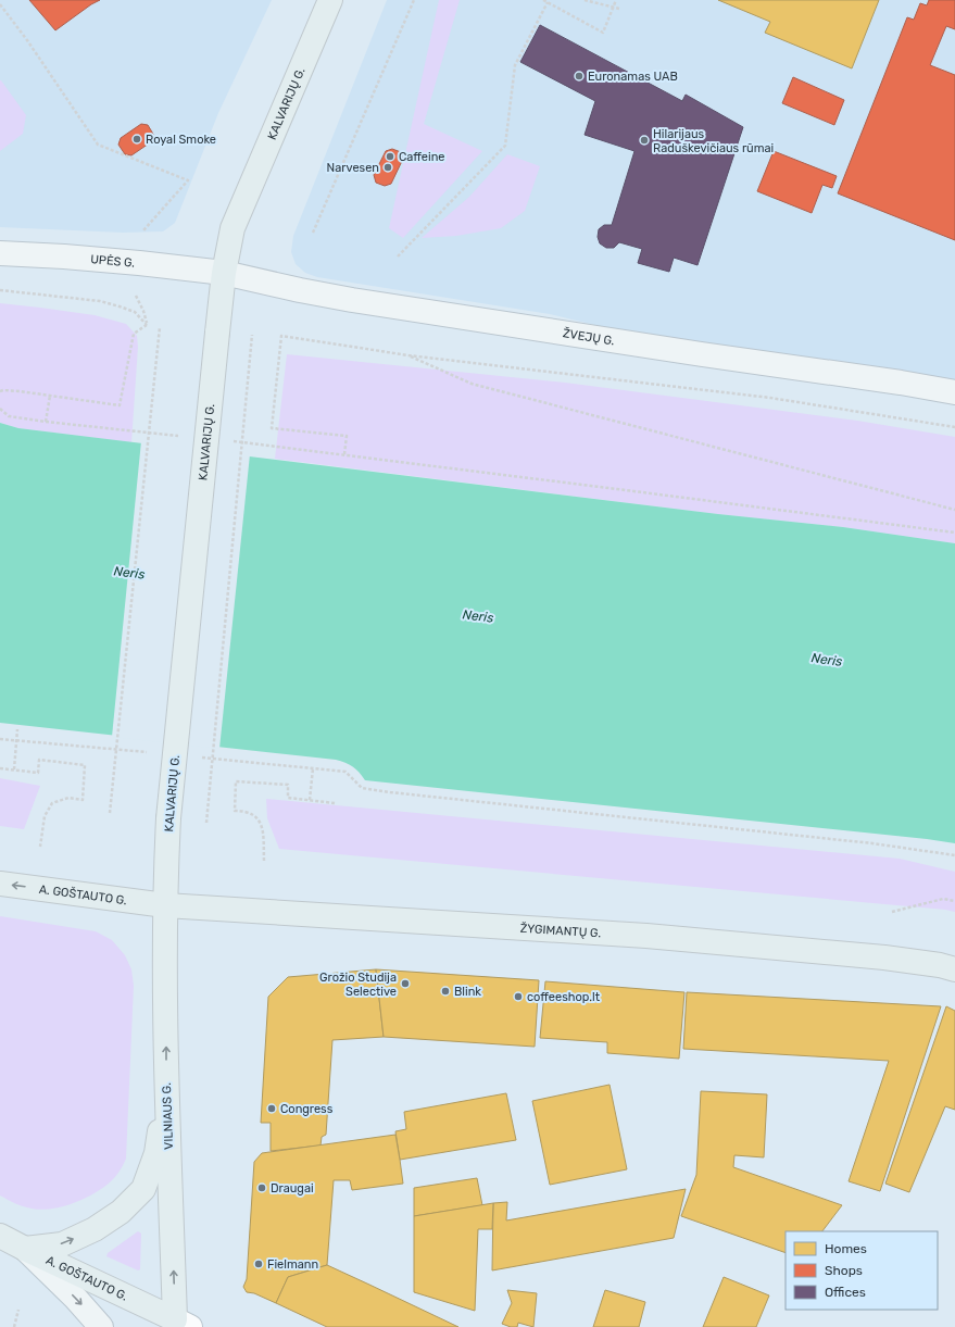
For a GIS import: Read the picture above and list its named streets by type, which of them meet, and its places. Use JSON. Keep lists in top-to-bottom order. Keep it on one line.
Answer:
{"streets":{"main road":["KALVARIJŲ G.","A. GOŠTAUTO G.","ŽYGIMANTŲ G.","VILNIAUS G."],"street":["UPĖS G.","ŽVEJŲ G."]},"crossings":[["KALVARIJŲ G.","UPĖS G."],["KALVARIJŲ G.","ŽVEJŲ G."],["KALVARIJŲ G.","A. GOŠTAUTO G."],["KALVARIJŲ G.","ŽYGIMANTŲ G."],["KALVARIJŲ G.","VILNIAUS G."],["UPĖS G.","ŽVEJŲ G."],["A. GOŠTAUTO G.","ŽYGIMANTŲ G."],["A. GOŠTAUTO G.","VILNIAUS G."],["ŽYGIMANTŲ G.","VILNIAUS G."]],"one_way":["A. GOŠTAUTO G.","VILNIAUS G."],"water":["Neris"],"places":["Euronamas UAB","Royal Smoke","Hilarijaus Raduškevičiaus rūmai","Caffeine","Narvesen","Grožio Studija Selective","Blink","coffeeshop.lt","Congress","Draugai","Fielmann"],"legend":["Homes","Shops","Offices"]}
